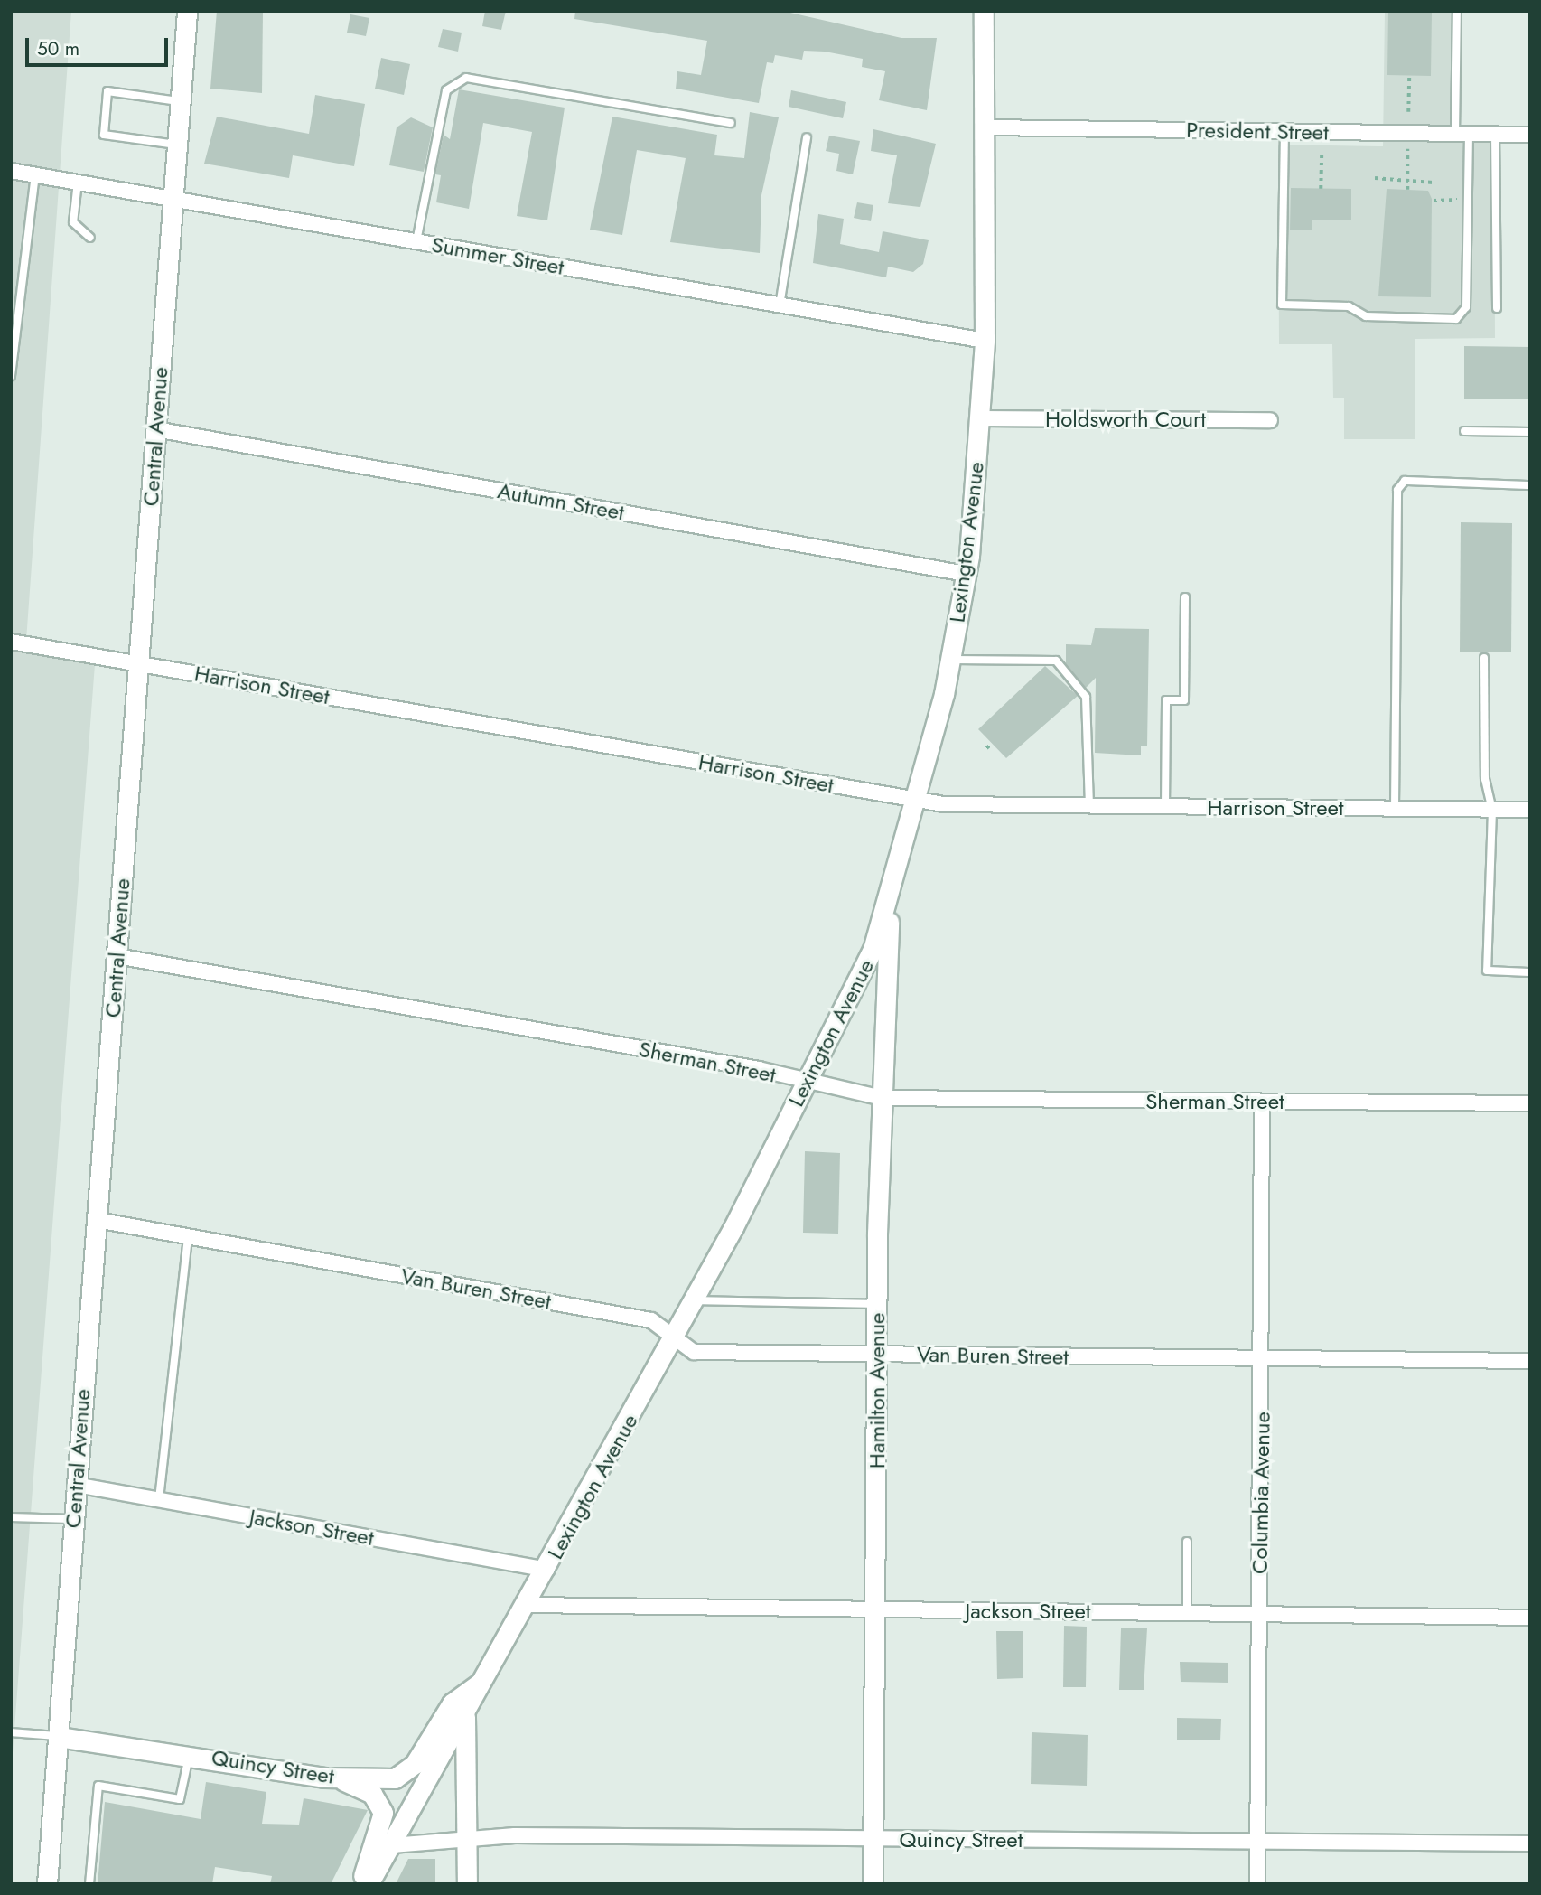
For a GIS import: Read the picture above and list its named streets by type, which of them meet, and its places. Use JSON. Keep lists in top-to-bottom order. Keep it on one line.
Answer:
{"streets":{"main road":["Central Avenue","Lexington Avenue","Hamilton Avenue","Quincy Street"],"street":["President Street","Summer Street","Holdsworth Court","Autumn Street","Harrison Street","Sherman Street","Van Buren Street","Columbia Avenue","Jackson Street"]},"crossings":[["President Street","Lexington Avenue"],["Summer Street","Central Avenue"],["Summer Street","Lexington Avenue"],["Holdsworth Court","Lexington Avenue"],["Central Avenue","Autumn Street"],["Central Avenue","Harrison Street"],["Central Avenue","Sherman Street"],["Central Avenue","Van Buren Street"],["Central Avenue","Jackson Street"],["Central Avenue","Quincy Street"],["Autumn Street","Lexington Avenue"],["Lexington Avenue","Harrison Street"],["Lexington Avenue","Sherman Street"],["Lexington Avenue","Van Buren Street"],["Lexington Avenue","Hamilton Avenue"],["Lexington Avenue","Jackson Street"],["Lexington Avenue","Quincy Street"],["Sherman Street","Hamilton Avenue"],["Sherman Street","Columbia Avenue"],["Van Buren Street","Hamilton Avenue"],["Van Buren Street","Columbia Avenue"],["Hamilton Avenue","Jackson Street"],["Hamilton Avenue","Quincy Street"],["Columbia Avenue","Jackson Street"],["Columbia Avenue","Quincy Street"]],"scale_bar":"50 m"}
